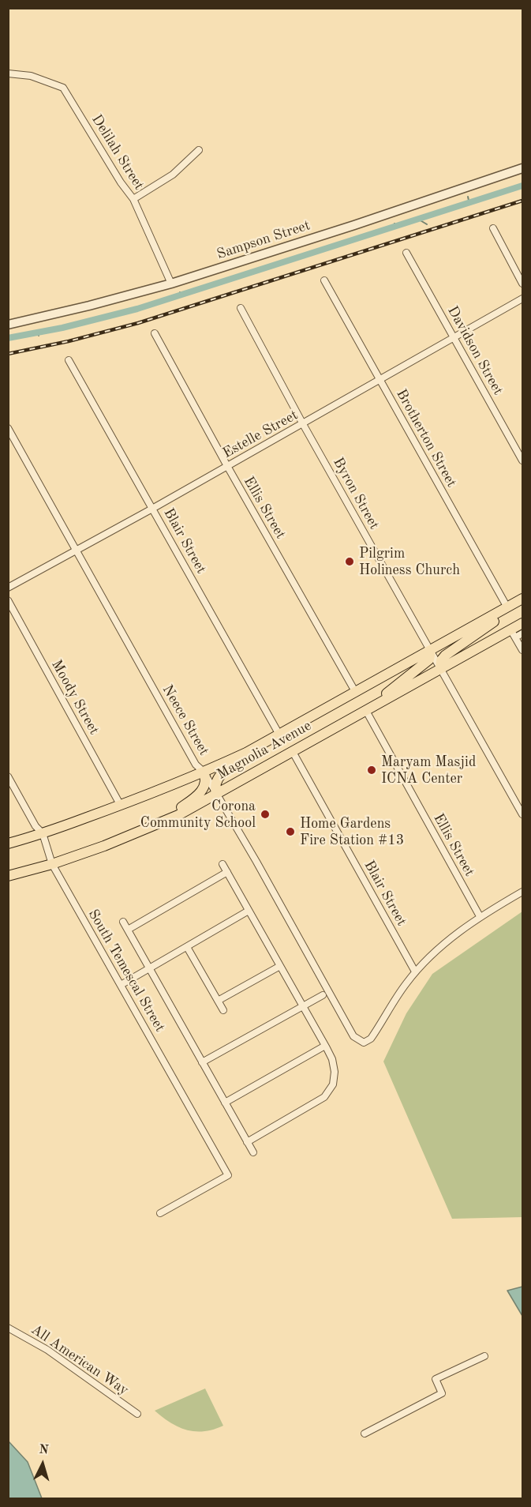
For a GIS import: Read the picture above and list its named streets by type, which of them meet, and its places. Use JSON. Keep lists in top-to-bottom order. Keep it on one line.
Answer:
{"streets":{"main road":["Magnolia Avenue"],"street":["Delilah Street","Sampson Street","Davidson Street","Estelle Street","Brotherton Street","Byron Street","Ellis Street","Blair Street","Moody Street","Neece Street","South Temescal Street","All American Way"]},"crossings":[["Delilah Street","Sampson Street"],["Davidson Street","Estelle Street"],["Estelle Street","Brotherton Street"],["Estelle Street","Byron Street"],["Estelle Street","Ellis Street"],["Estelle Street","Blair Street"],["Estelle Street","Neece Street"],["Brotherton Street","Magnolia Avenue"],["Byron Street","Magnolia Avenue"],["Ellis Street","Magnolia Avenue"],["Blair Street","Neece Street"],["Blair Street","Magnolia Avenue"],["Moody Street","Magnolia Avenue"],["Neece Street","Magnolia Avenue"],["Magnolia Avenue","South Temescal Street"]],"places":["Pilgrim Holiness Church","Maryam Masjid ICNA Center","Corona Community School","Home Gardens Fire Station #13"],"north":"top"}
